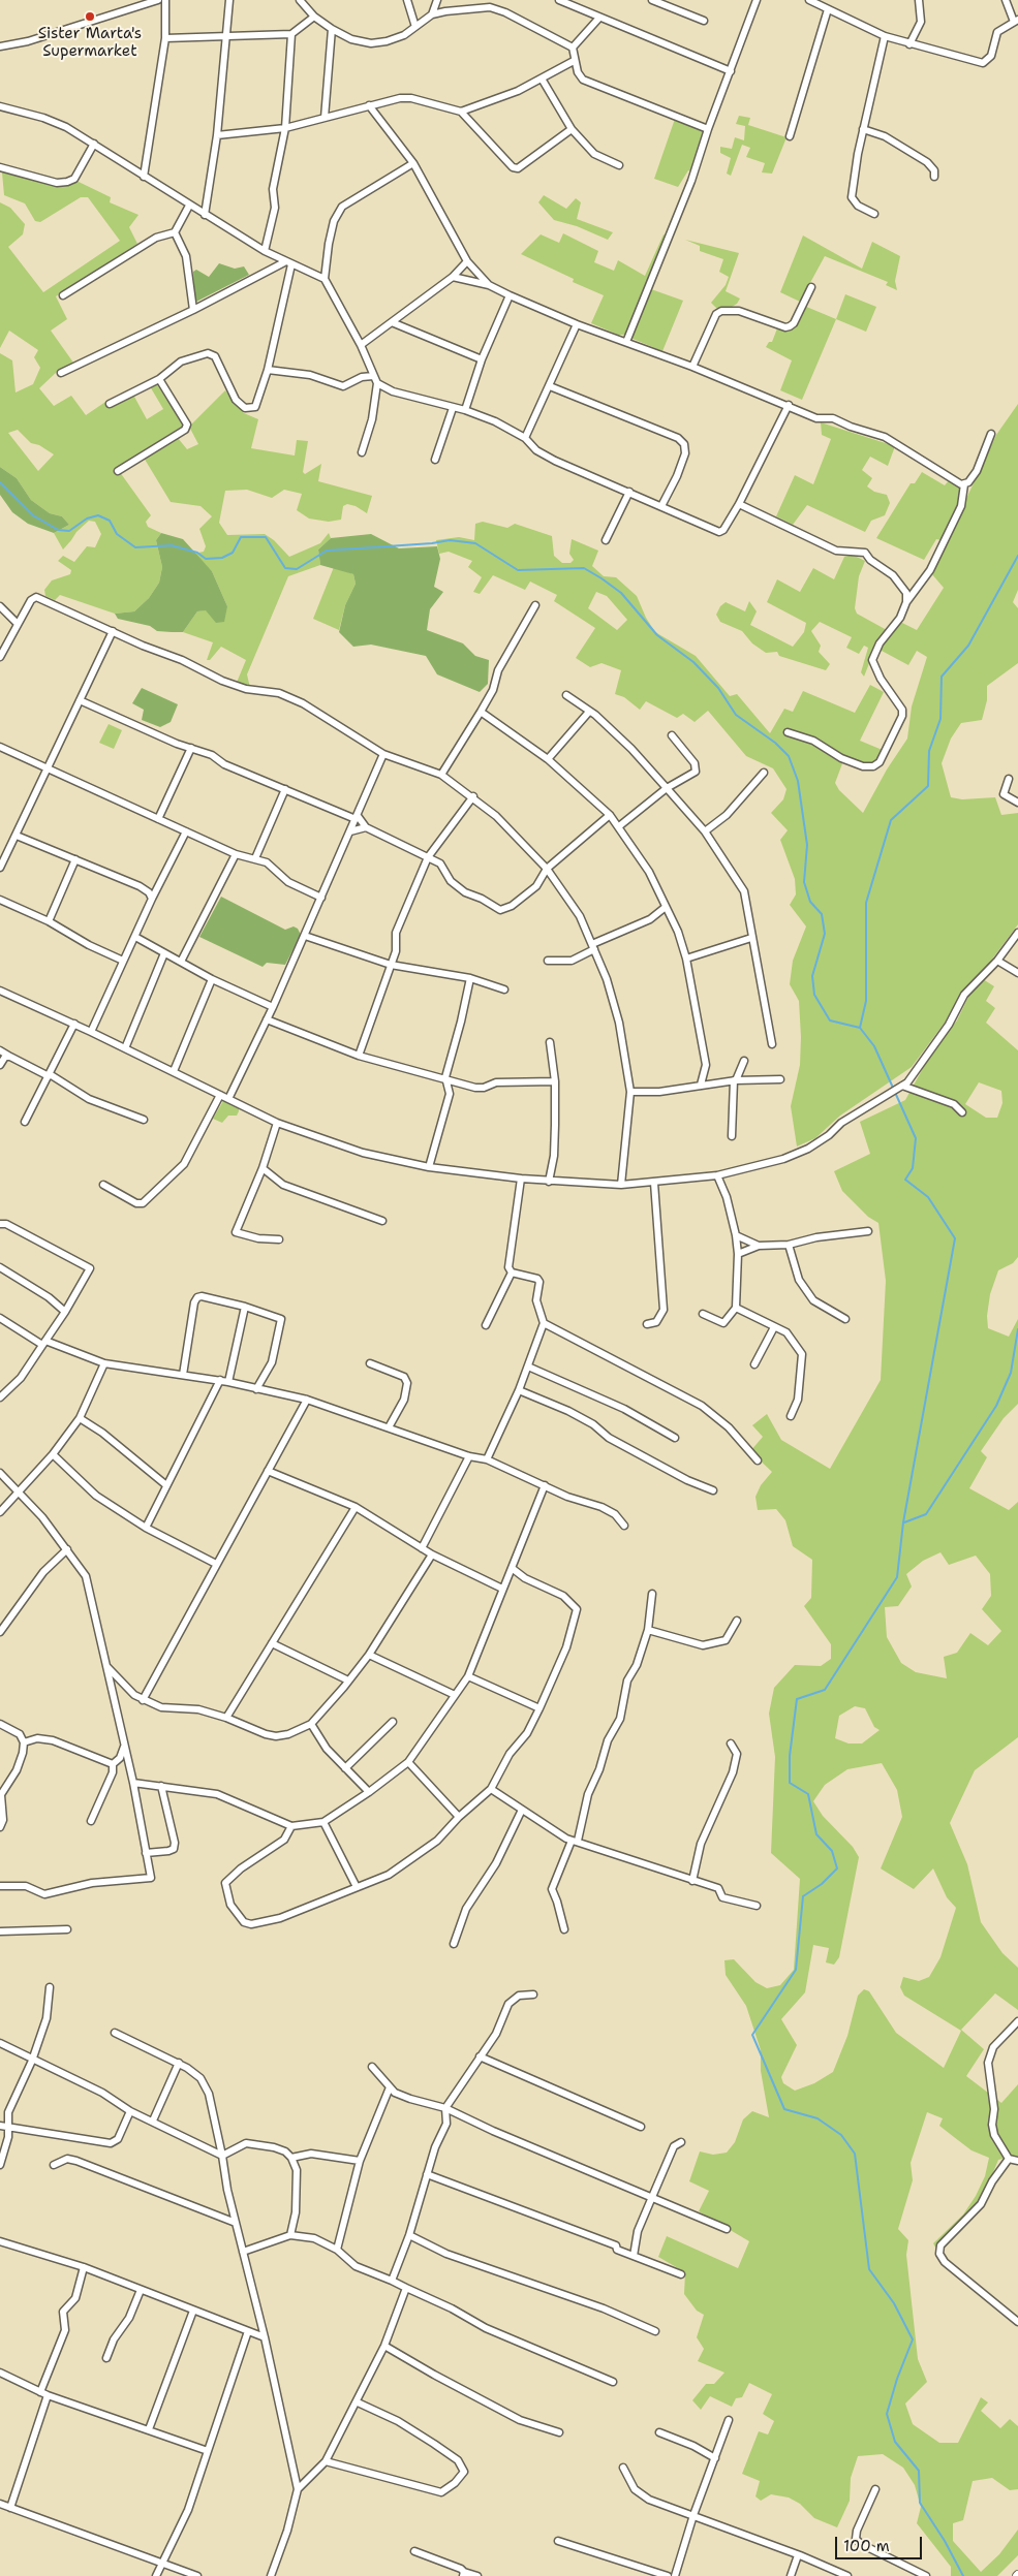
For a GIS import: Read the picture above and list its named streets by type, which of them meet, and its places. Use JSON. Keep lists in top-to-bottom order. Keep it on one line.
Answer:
{"places":["Sister Marta's Supermarket"],"scale_bar":"100 m"}
